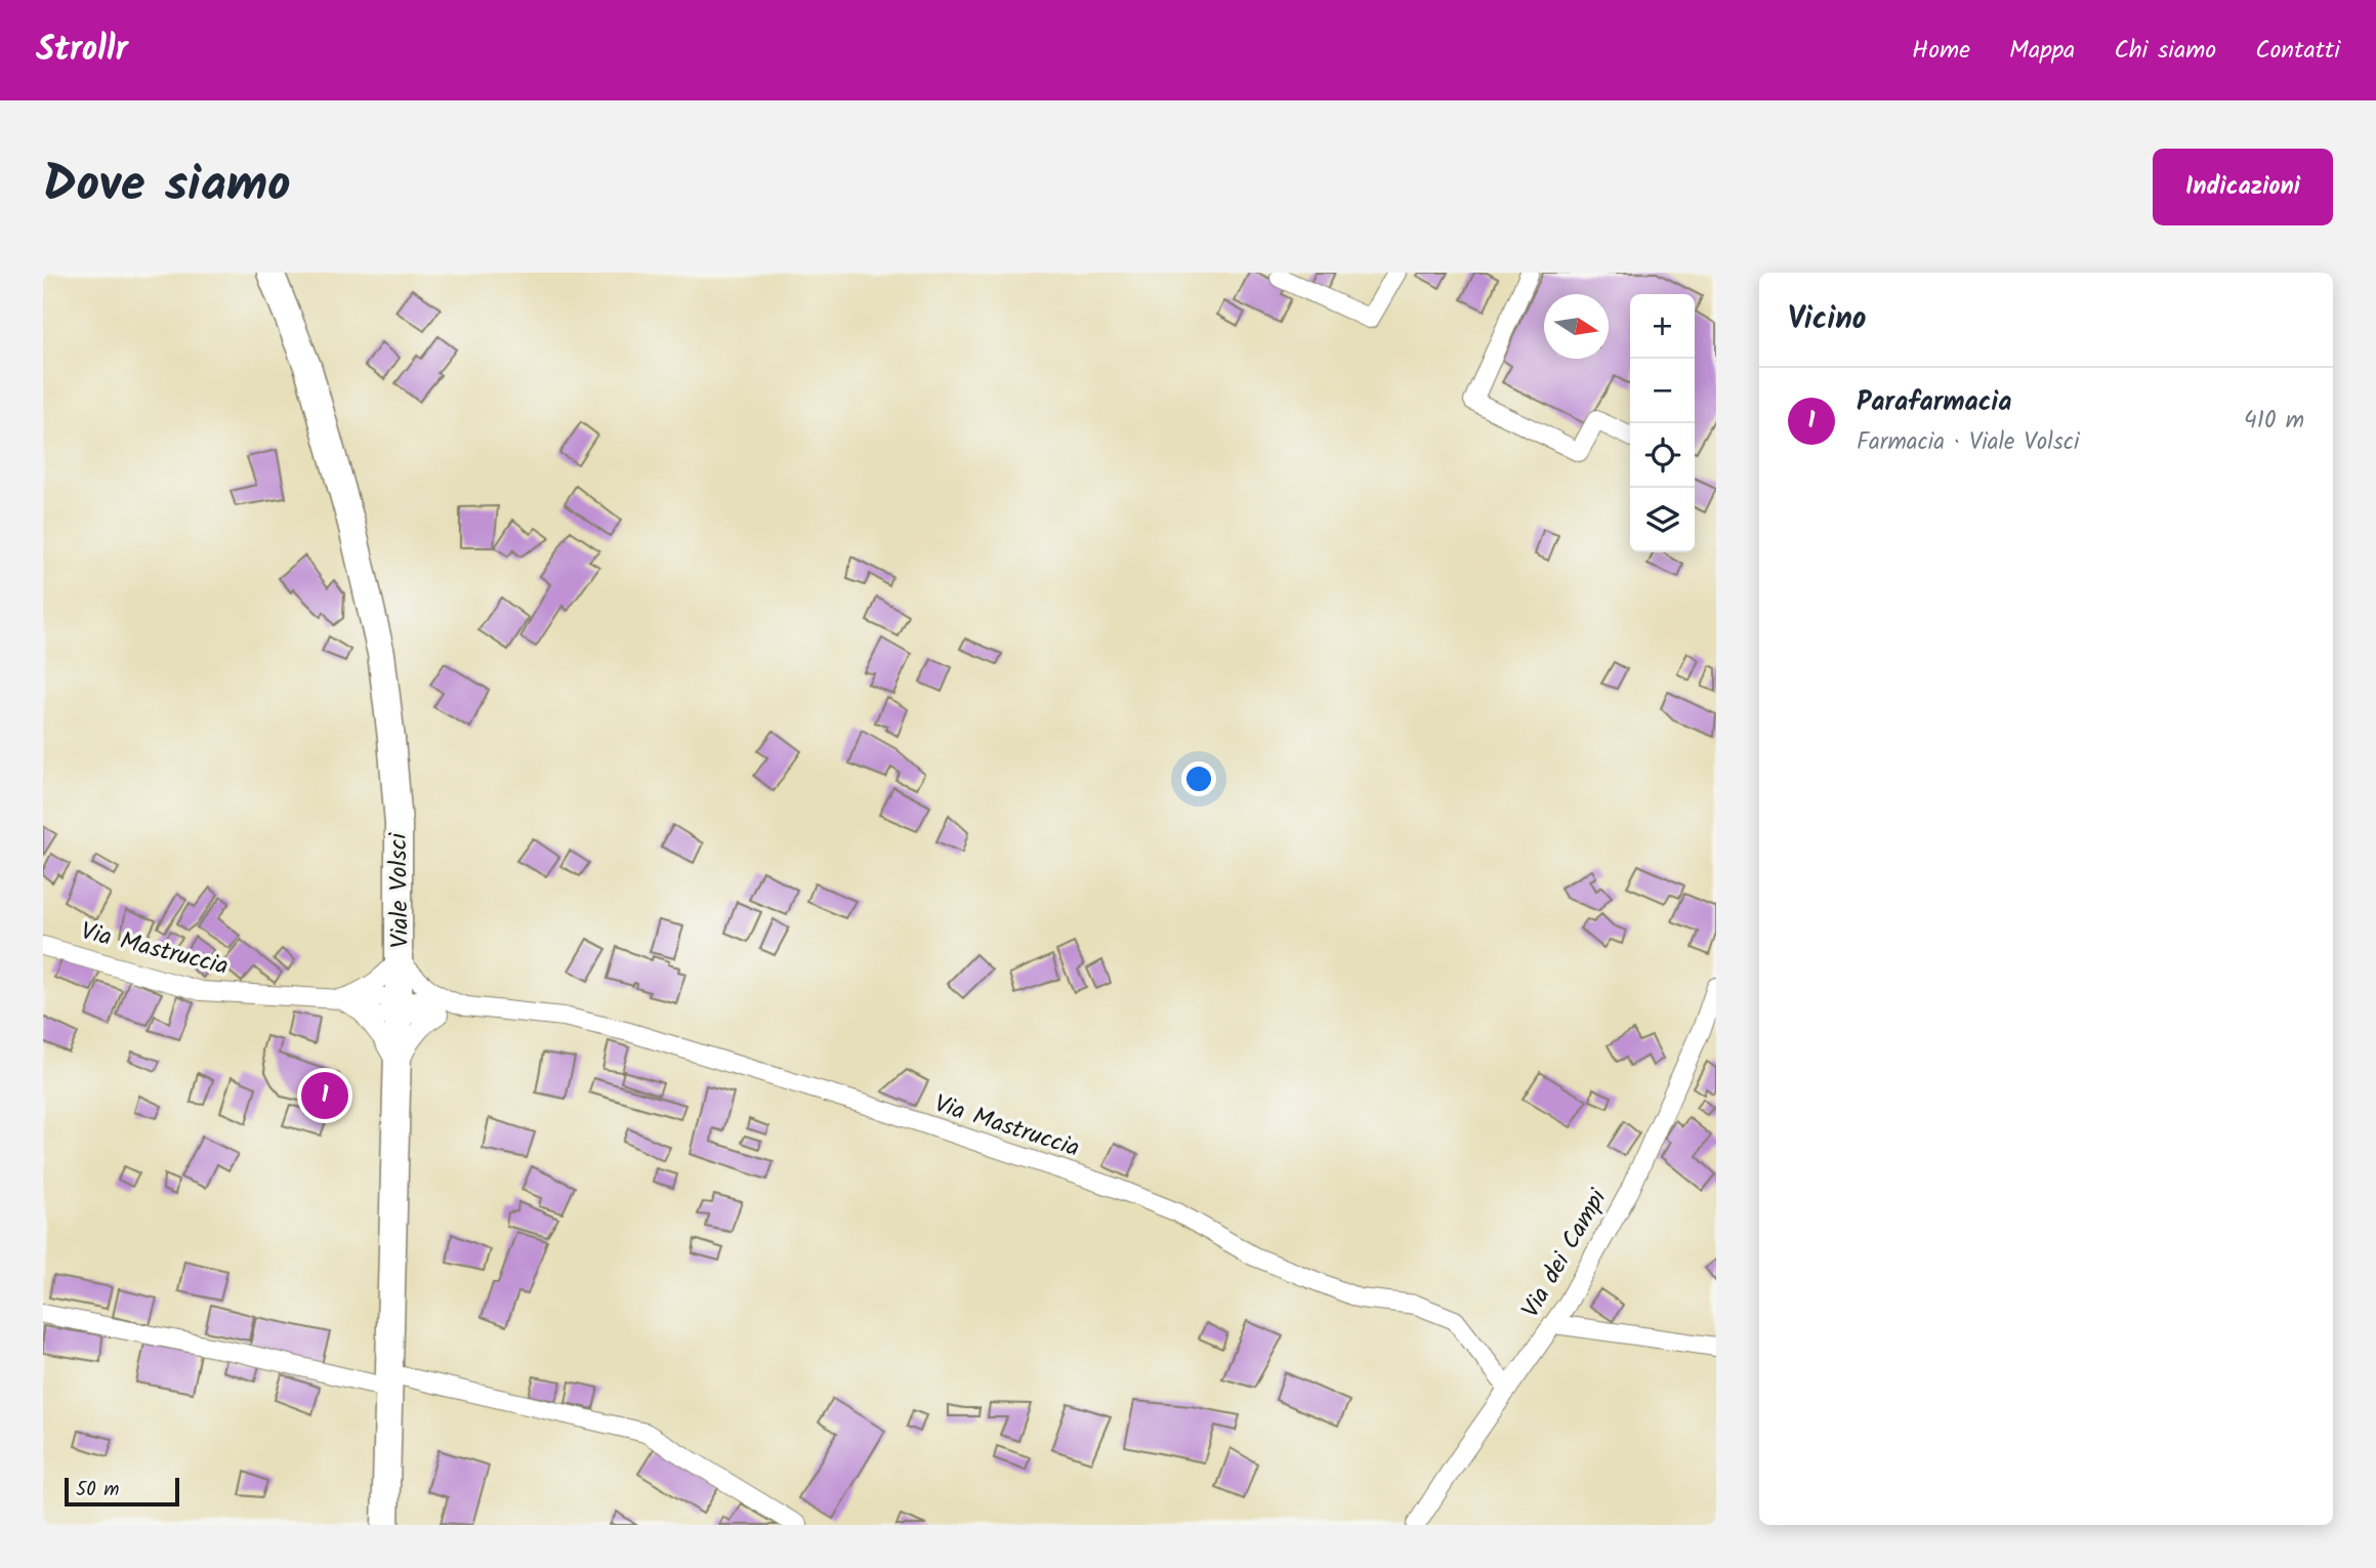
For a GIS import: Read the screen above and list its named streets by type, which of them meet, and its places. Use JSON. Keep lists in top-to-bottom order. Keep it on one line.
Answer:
{"streets":{"main road":["Viale Volsci"],"street":["Via Mastruccia","Via dei Campi"]},"crossings":[["Viale Volsci","Via Mastruccia"],["Via Mastruccia","Via dei Campi"]],"scale_bar":"50 m","north":"right","page":{"header":"Strollr","nav":["Home","Mappa","Chi siamo","Contatti"],"title":"Dove siamo","buttons":"Indicazioni","heading":"Vicino","map_buttons":["+","−"],"list":[{"mark":"1","name":"Parafarmacia","note":"Farmacia · Viale Volsci","value":"410 m"}],"pins":"1","scale":"50 m"}}
